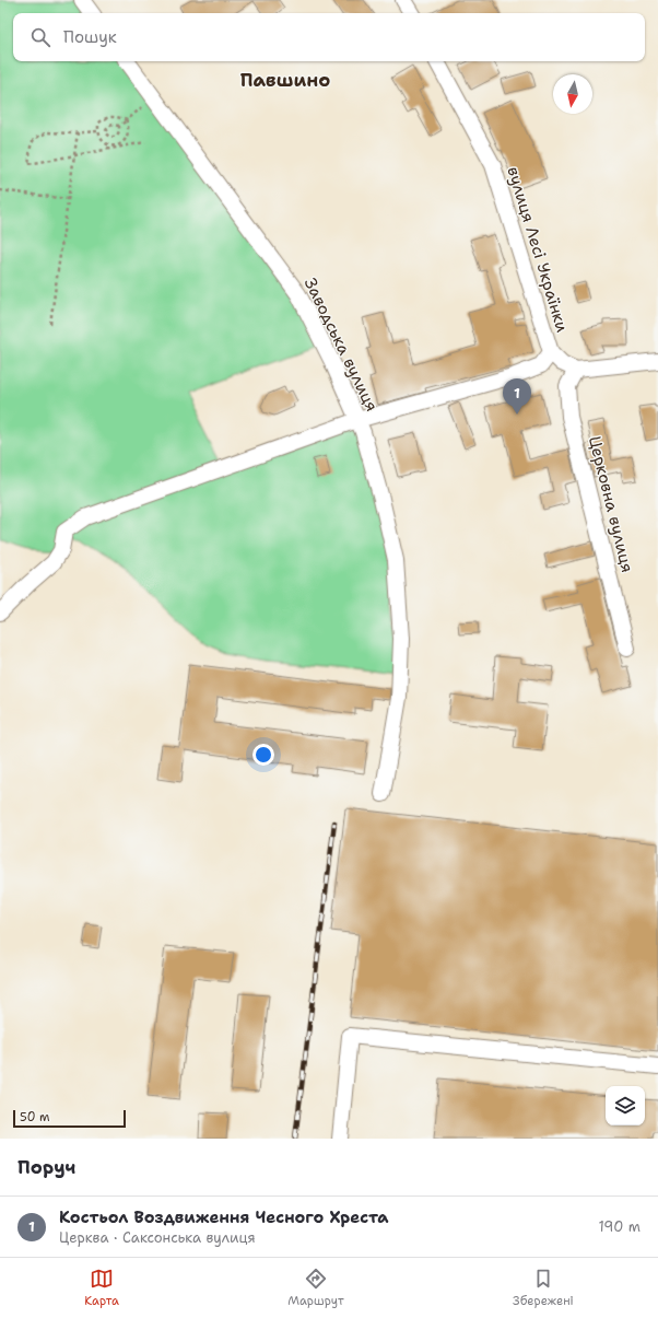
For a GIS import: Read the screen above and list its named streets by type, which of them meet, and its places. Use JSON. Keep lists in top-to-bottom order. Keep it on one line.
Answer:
{"streets":{"street":["вулиця Лесі Українки","Заводська вулиця","Церковна вулиця"]},"crossings":[["вулиця Лесі Українки","Церковна вулиця"]],"districts":["Павшино"],"scale_bar":"50 m","north":"bottom","page":{"search":"Пошук","pins":"1","scale":"50 m","heading":"Поруч","list":[{"mark":"1","name":"Костьол Воздвиження Чесного Хреста","note":"Церква · Саксонська вулиця","value":"190 m"}],"nav":["Карта","Маршрут","Збережені"]}}
